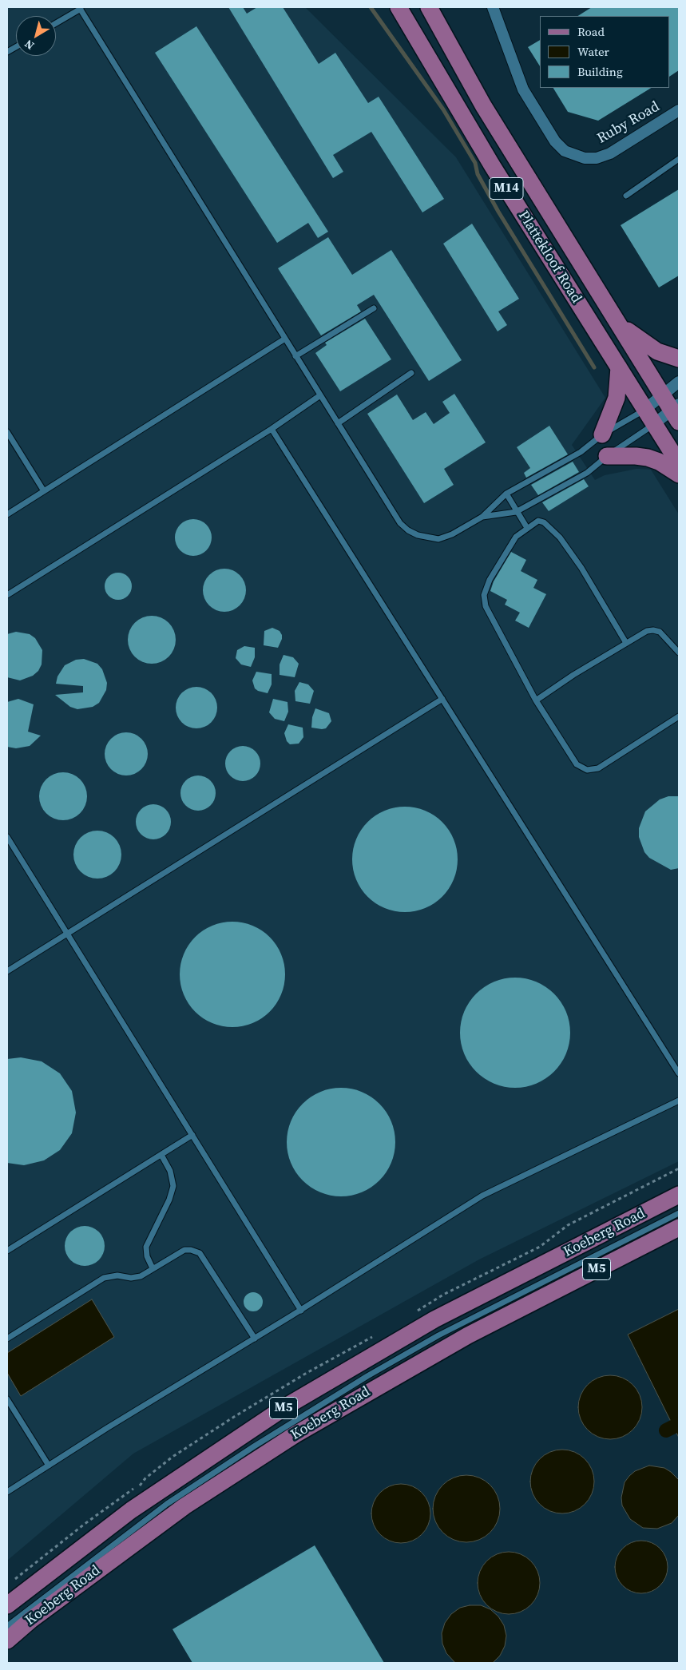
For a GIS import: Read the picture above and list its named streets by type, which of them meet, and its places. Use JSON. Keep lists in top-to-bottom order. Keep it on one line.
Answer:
{"streets":{"main road":["M14","Plattekloof Road","Koeberg Road","M5"],"street":["Ruby Road"]},"legend":["Road","Water","Building"],"north":"bottom left"}
